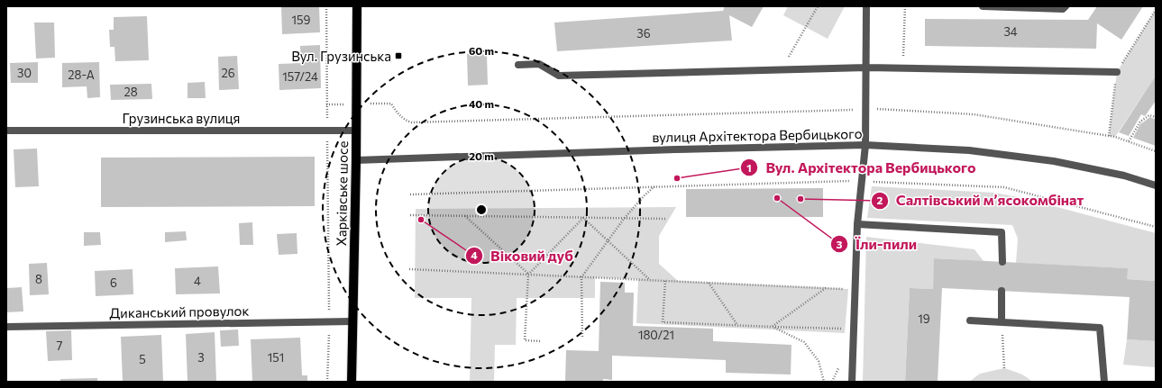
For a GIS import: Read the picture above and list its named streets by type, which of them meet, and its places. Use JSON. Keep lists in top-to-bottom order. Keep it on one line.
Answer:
{"streets":{"main road":["Харківське шосе"],"street":["Грузинська вулиця","вулиця Архітектора Вербицького","Диканський провулок"]},"crossings":[["Грузинська вулиця","Харківське шосе"],["вулиця Архітектора Вербицького","Харківське шосе"],["Харківське шосе","Диканський провулок"]],"places":{"transit":["Вул. Грузинська"],"other":["Вул. Архітектора Вербицького","Їли-пили","Салтівський м’ясокомбінат","Віковий дуб"]},"house_numbers":["159","34","36","30","26","28-А","157/24","28","8","4","6","19","180/21","7","3","151","5"],"rings":["60 m","40 m","20 m"]}
